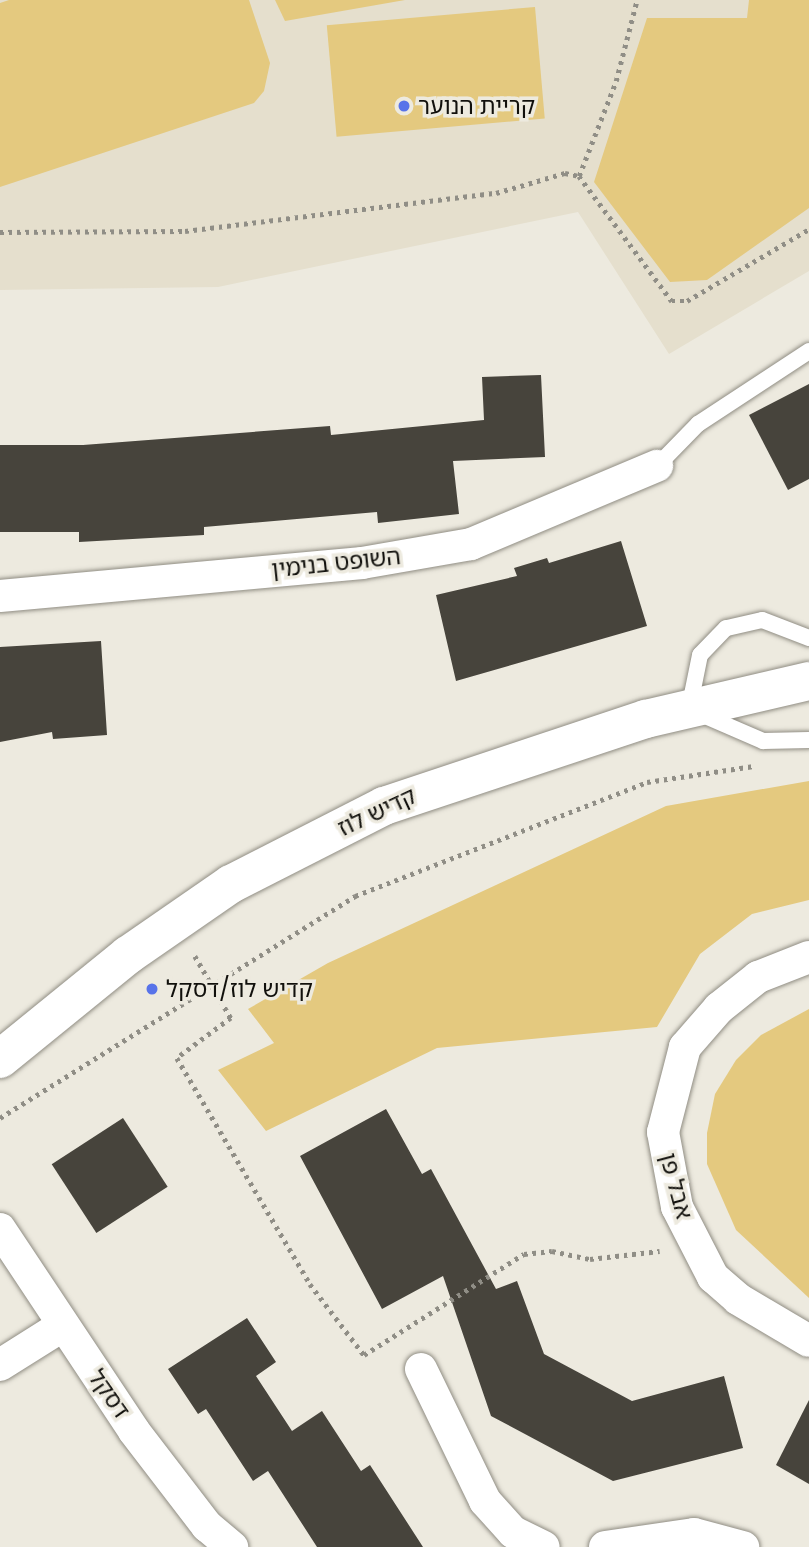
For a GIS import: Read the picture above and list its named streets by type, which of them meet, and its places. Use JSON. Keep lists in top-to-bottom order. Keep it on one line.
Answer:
{"streets":{"street":["השופט בנימין","קדיש לוז","אבל פן","דסקל"]},"places":["קריית הנוער","קדיש לוז/דסקל"]}
